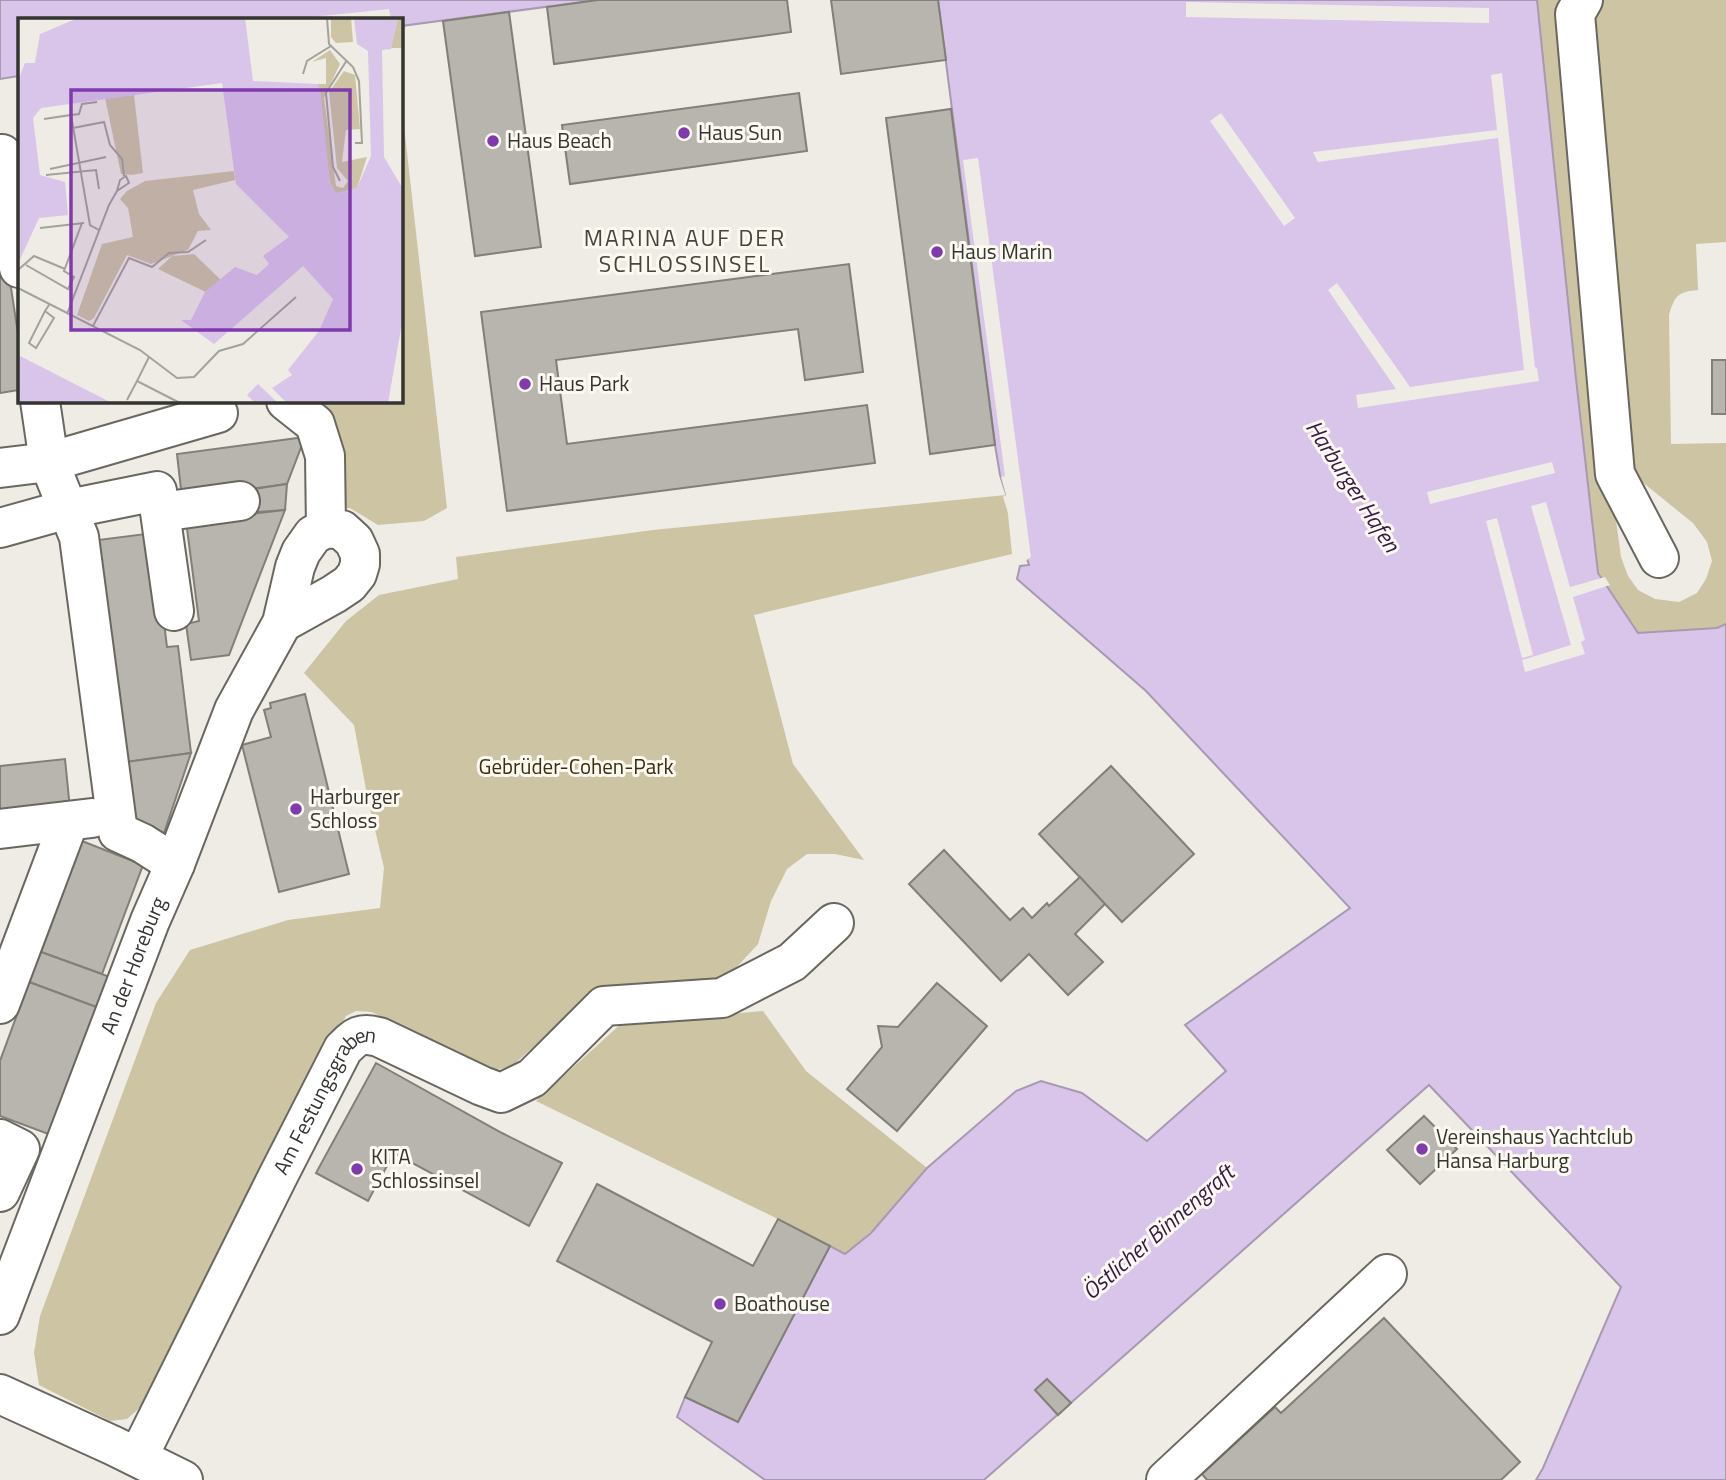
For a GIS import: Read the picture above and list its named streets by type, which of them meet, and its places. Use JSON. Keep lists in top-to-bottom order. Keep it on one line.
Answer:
{"streets":{"street":["An der Horeburg","Am Festungsgraben"]},"districts":["MARINA AUF DER SCHLOSSINSEL"],"water":["Harburger Hafen","Östlicher Binnengraft"],"parks":["Gebrüder-Cohen-Park"],"places":["Haus Sun","Haus Beach","Haus Marin","Haus Park","Harburger Schloss","Vereinshaus Yachtclub Hansa Harburg","KITA Schlossinsel","Boathouse"]}
